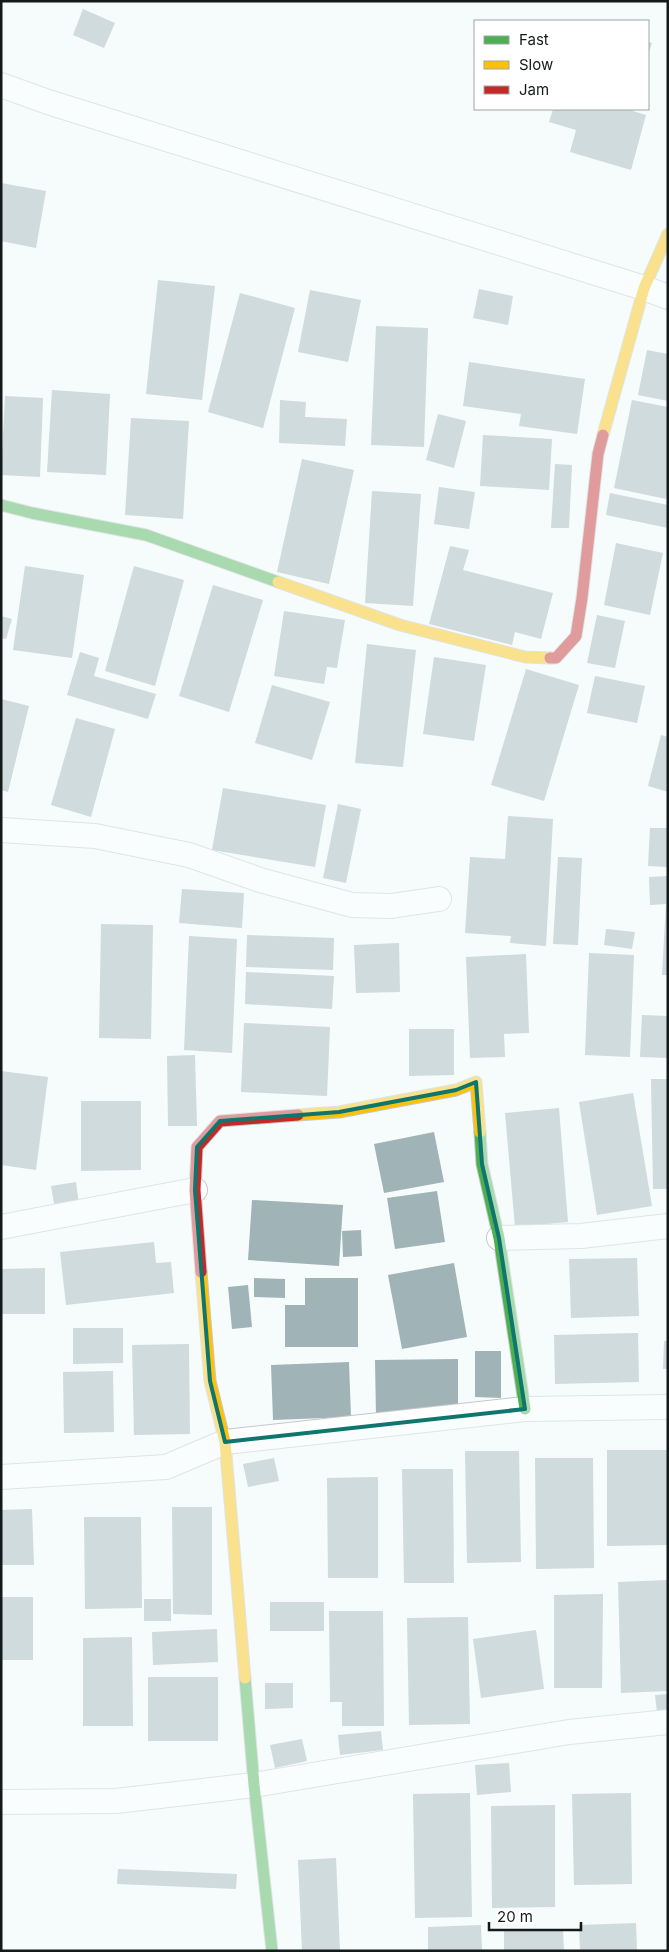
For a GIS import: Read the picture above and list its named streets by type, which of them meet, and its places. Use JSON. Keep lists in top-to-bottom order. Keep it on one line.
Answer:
{"legend":["Fast","Slow","Jam"],"scale_bar":"20 m"}
